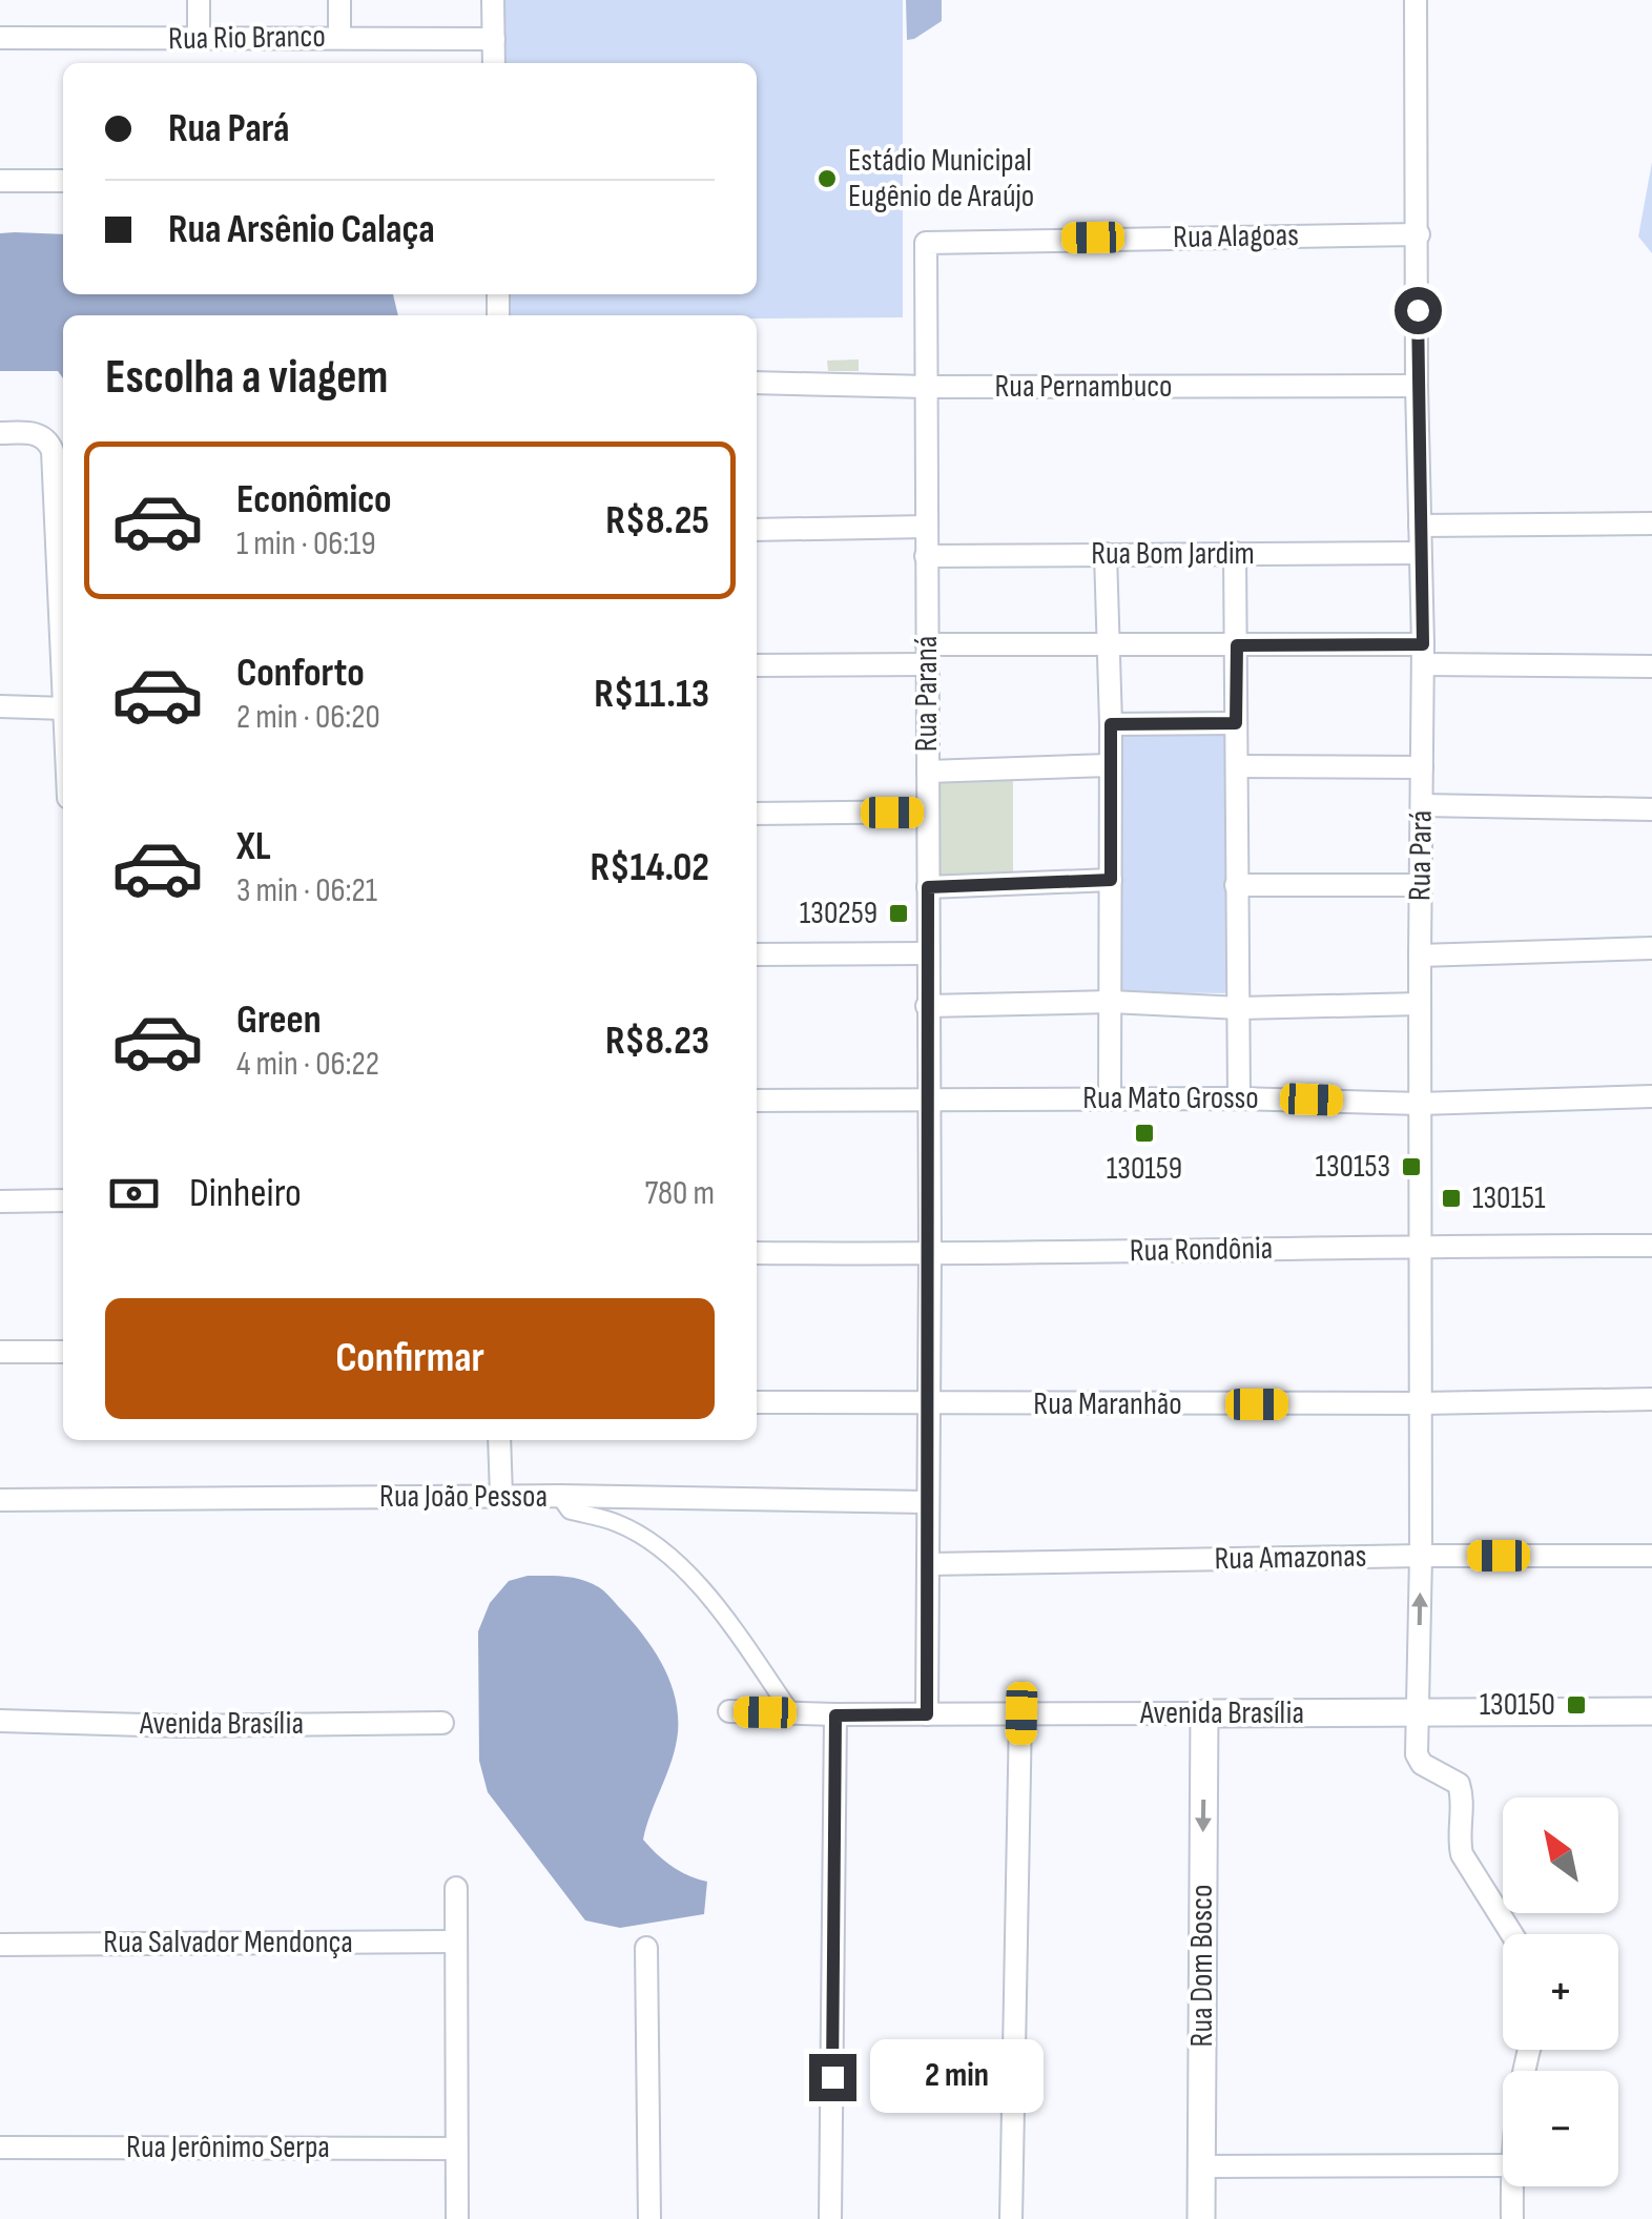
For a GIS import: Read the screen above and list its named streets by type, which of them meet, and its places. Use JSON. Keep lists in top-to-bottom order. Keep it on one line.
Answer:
{"streets":{"street":["Rua Rio Branco","Rua Alagoas","Rua Pernambuco","Rua Bom Jardim","Rua Paraná","Rua Pará","Rua Mato Grosso","Rua Rondônia","Rua Maranhão","Rua João Pessoa","Rua Amazonas","Avenida Brasília","Rua Salvador Mendonça","Rua Dom Bosco","Rua Jerônimo Serpa"]},"crossings":[["Rua Alagoas","Rua Paraná"],["Rua Alagoas","Rua Pará"],["Rua Pernambuco","Rua Paraná"],["Rua Pernambuco","Rua Pará"],["Rua Bom Jardim","Rua Paraná"],["Rua Bom Jardim","Rua Pará"],["Rua Paraná","Rua Mato Grosso"],["Rua Paraná","Rua Rondônia"],["Rua Paraná","Rua Maranhão"],["Rua Paraná","Rua João Pessoa"],["Rua Paraná","Rua Amazonas"],["Rua Paraná","Avenida Brasília"],["Rua Pará","Rua Mato Grosso"],["Rua Pará","Rua Rondônia"],["Rua Pará","Rua Maranhão"],["Rua Pará","Rua Amazonas"],["Rua Pará","Avenida Brasília"],["Avenida Brasília","Rua Dom Bosco"]],"places":{"other":["Estádio Municipal Eugênio de Araújo"],"transit":["130259","130159","130153","130151","130150"]},"north":"top left","page":{"banner":["Rua Pará","Rua Arsênio Calaça"],"heading":"Escolha a viagem","list":[{"name":"Econômico","note":"1 min · 06:19","value":"R$8.25"},{"name":"Conforto","note":"2 min · 06:20","value":"R$11.13"},{"name":"XL","note":"3 min · 06:21","value":"R$14.02"},{"name":"Green","note":"4 min · 06:22","value":"R$8.23"}],"pay":["Dinheiro","780 m"],"buttons":"Confirmar","map_buttons":["+","−"],"bubble":"2 min"}}
